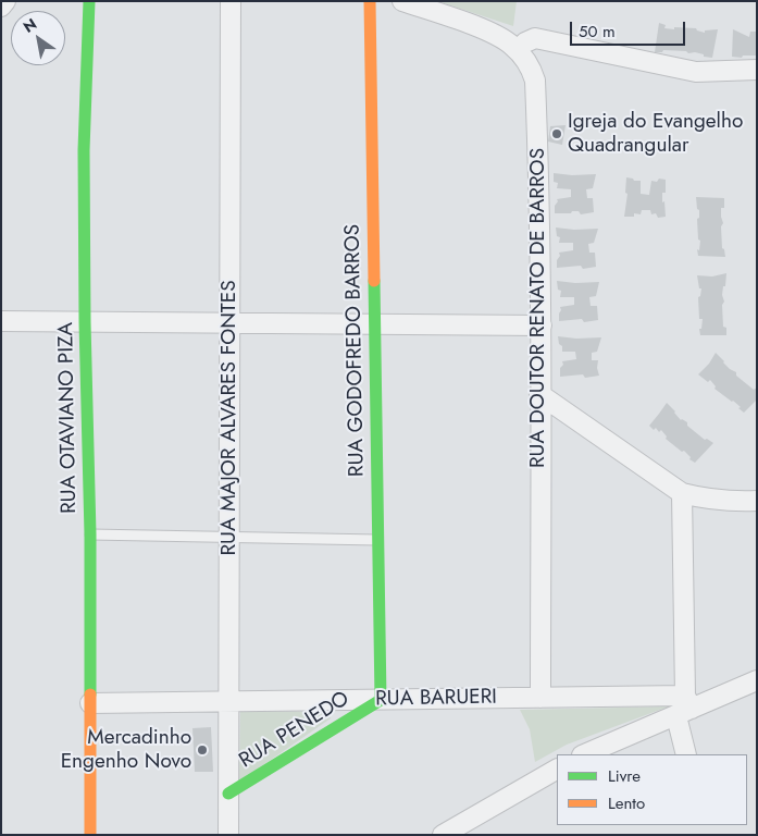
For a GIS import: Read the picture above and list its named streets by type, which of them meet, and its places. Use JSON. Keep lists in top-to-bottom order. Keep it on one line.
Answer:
{"streets":{"street":["RUA DOUTOR RENATO DE BARROS","RUA GODOFREDO BARROS","RUA OTAVIANO PIZA","RUA MAJOR ALVARES FONTES","RUA BARUERI","RUA PENEDO"]},"crossings":[["RUA DOUTOR RENATO DE BARROS","RUA BARUERI"],["RUA GODOFREDO BARROS","RUA BARUERI"],["RUA GODOFREDO BARROS","RUA PENEDO"],["RUA OTAVIANO PIZA","RUA BARUERI"],["RUA MAJOR ALVARES FONTES","RUA BARUERI"],["RUA MAJOR ALVARES FONTES","RUA PENEDO"],["RUA BARUERI","RUA PENEDO"]],"places":["Igreja do Evangelho Quadrangular","Mercadinho Engenho Novo"],"legend":["Livre","Lento"],"scale_bar":"50 m","north":"top left"}
